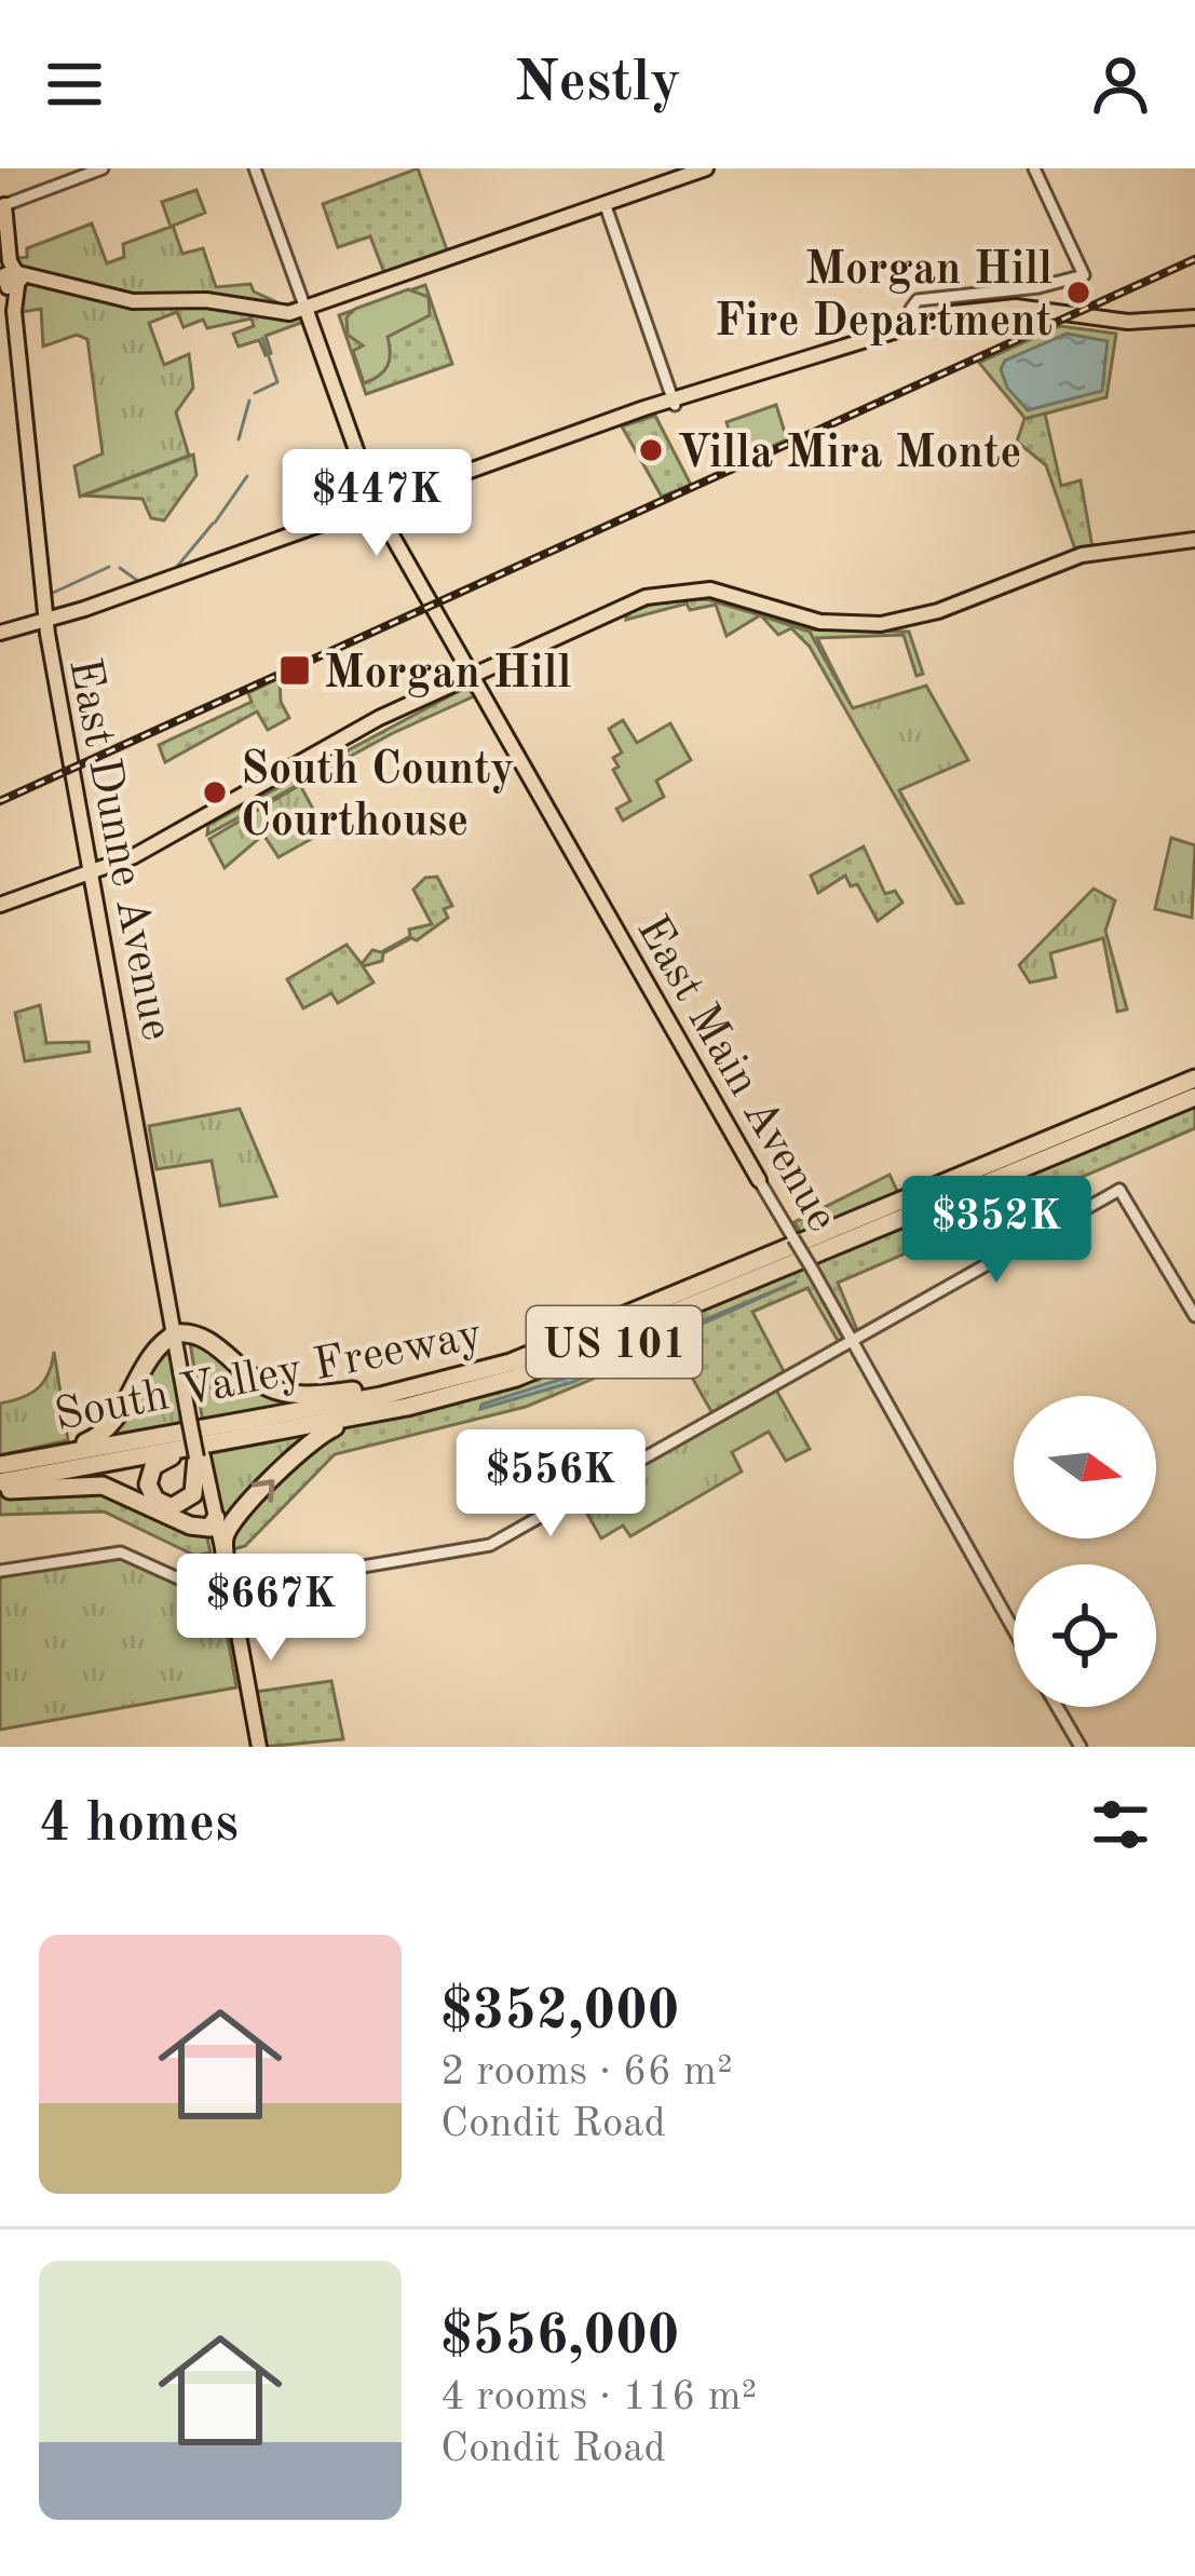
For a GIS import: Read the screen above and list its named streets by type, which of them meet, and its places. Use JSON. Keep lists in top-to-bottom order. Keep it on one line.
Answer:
{"streets":{"highway":["US 101","South Valley Freeway"],"main road":["East Dunne Avenue","East Main Avenue"]},"places":{"other":["Morgan Hill Fire Department","Villa Mira Monte","South County Courthouse"],"transit":["Morgan Hill"]},"north":"right","page":{"header":"Nestly","price":["$447K","$352K","$556K","$667K"],"heading":"4 homes","list":[{"name":"$352,000","note":"2 rooms · 66 m² · Condit Road"},{"name":"$556,000","note":"4 rooms · 116 m² · Condit Road"}]}}
